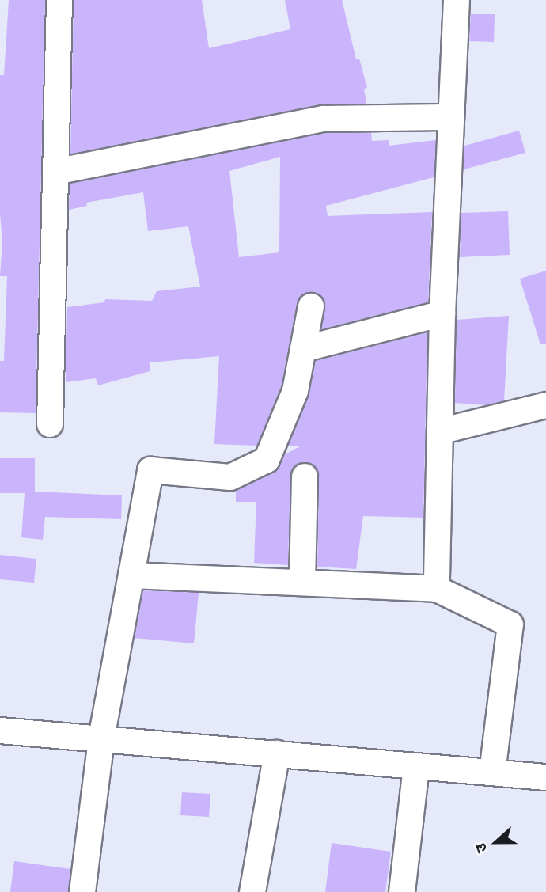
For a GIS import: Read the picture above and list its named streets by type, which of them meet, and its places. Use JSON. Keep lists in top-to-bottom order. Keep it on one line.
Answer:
{"north":"left"}
